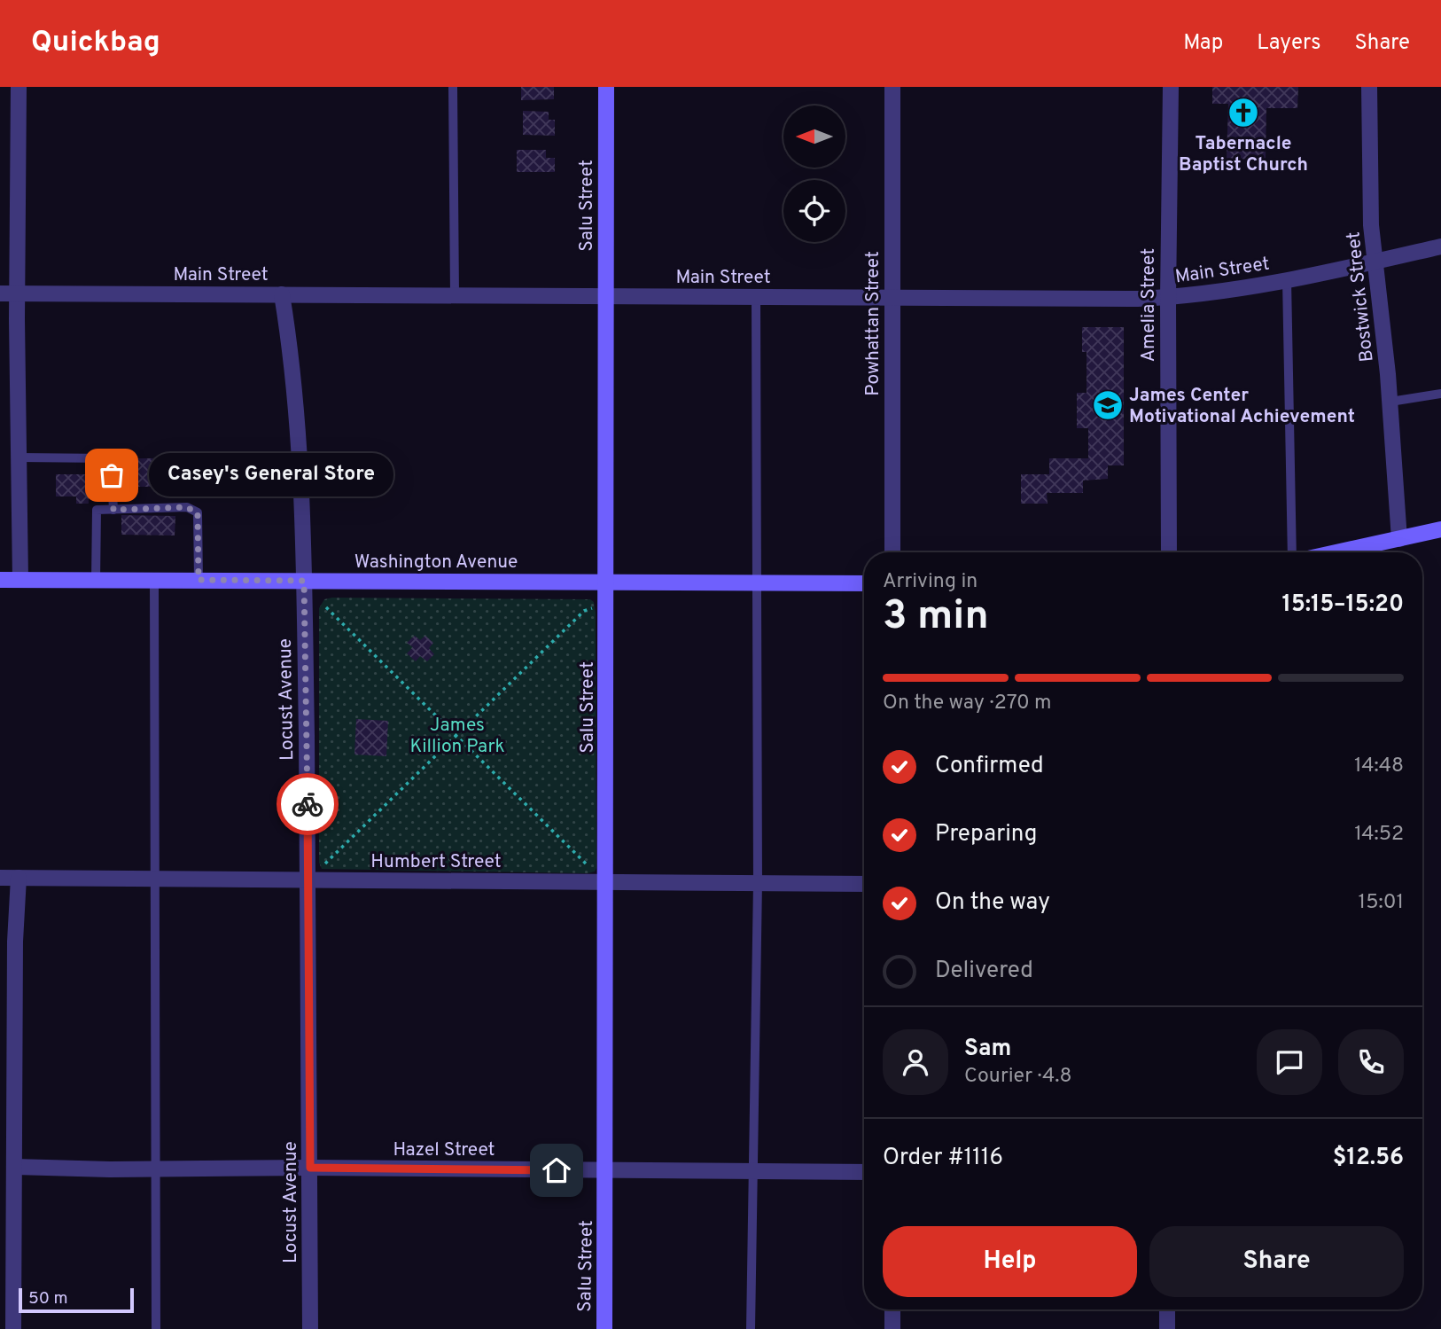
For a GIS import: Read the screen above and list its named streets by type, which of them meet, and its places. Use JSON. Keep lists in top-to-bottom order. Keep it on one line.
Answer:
{"streets":{"street":["Salu Street","Main Street","Bostwick Street","Amelia Street","Powhattan Street","Washington Avenue","Locust Avenue","Humbert Street","Hazel Street"]},"crossings":[["Salu Street","Main Street"],["Salu Street","Washington Avenue"],["Salu Street","Humbert Street"],["Salu Street","Hazel Street"],["Main Street","Bostwick Street"],["Main Street","Amelia Street"],["Main Street","Powhattan Street"],["Main Street","Locust Avenue"],["Washington Avenue","Locust Avenue"],["Locust Avenue","Humbert Street"],["Locust Avenue","Hazel Street"]],"parks":["James Killion Park"],"places":{"church":["Tabernacle Baptist Church"],"school or university":["James Center Motivational Achievement"],"other":["Casey's General Store"]},"scale_bar":"50 m","north":"left","page":{"header":"Quickbag","nav":["Map","Layers","Share"],"bubble":"Casey's General Store","heading":["3 min","Arriving in","15:15–15:20"],"panel":["Sam","Courier · 4.8","Order #1116","$12.56"],"bar":"On the way · 270 m","list":[["Confirmed","14:48"],["Preparing","14:52"],["On the way","15:01"],"Delivered"],"buttons":["Help","Share"],"scale":"50 m"}}
